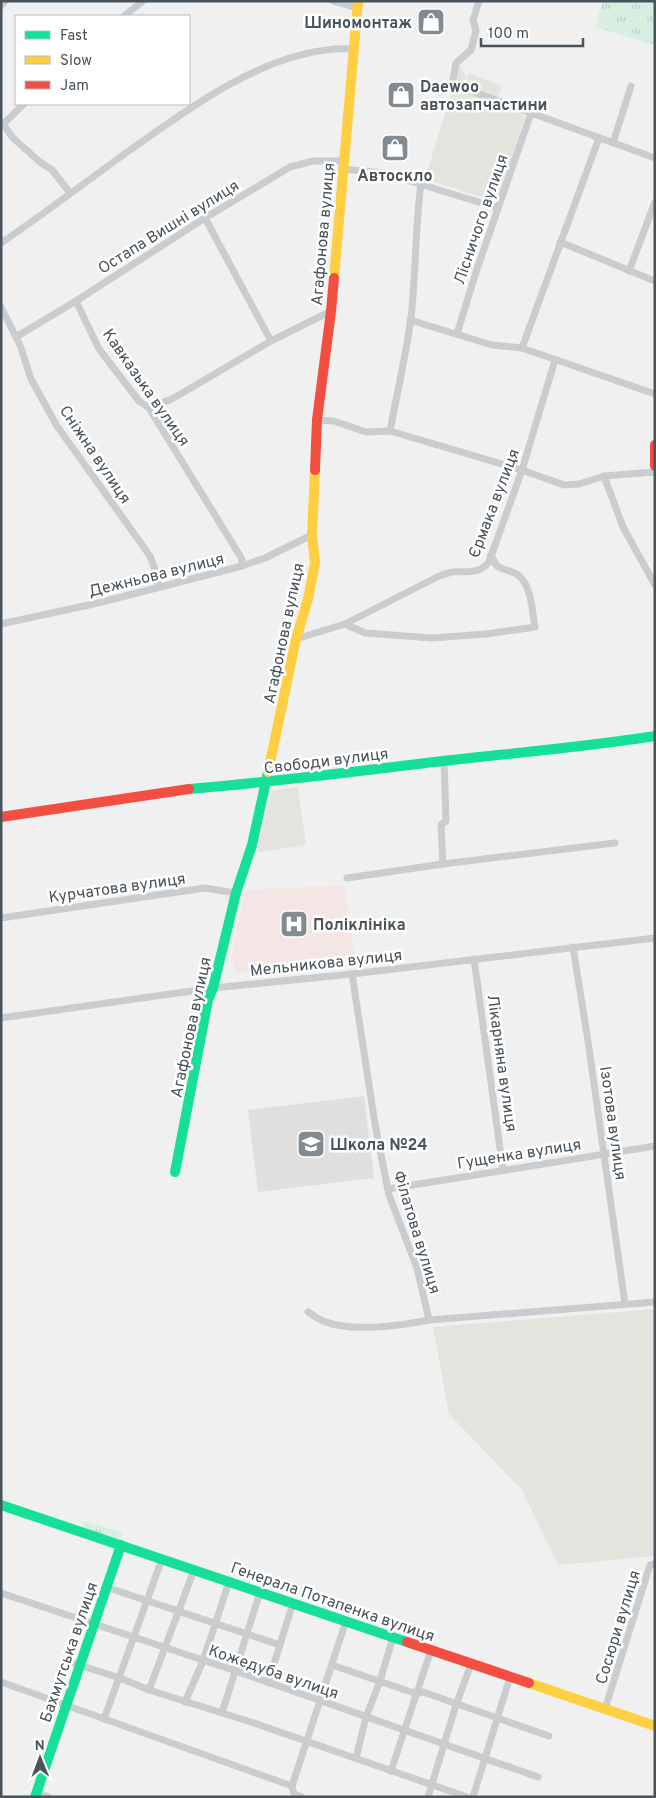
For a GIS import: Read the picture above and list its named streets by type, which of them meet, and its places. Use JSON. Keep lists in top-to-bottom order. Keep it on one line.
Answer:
{"streets":{"street":["Лісничого вулиця","Остапа Вишні вулиця","Агафонова вулиця","Кавказька вулиця","Сніжна вулиця","Єрмака вулиця","Дежньова вулиця","Свободи вулиця","Курчатова вулиця","Мельникова вулиця","Лікарняна вулиця","Ізотова вулиця","Гущенка вулиця","Філатова вулиця","Генерала Потапенка вулиця","Сосюри вулиця","Бахмутська вулиця","Кожедуба вулиця"]},"crossings":[["Лісничого вулиця","Остапа Вишні вулиця"],["Остапа Вишні вулиця","Агафонова вулиця"],["Остапа Вишні вулиця","Кавказька вулиця"],["Остапа Вишні вулиця","Сніжна вулиця"],["Агафонова вулиця","Єрмака вулиця"],["Агафонова вулиця","Дежньова вулиця"],["Агафонова вулиця","Свободи вулиця"],["Агафонова вулиця","Курчатова вулиця"],["Агафонова вулиця","Мельникова вулиця"],["Кавказька вулиця","Дежньова вулиця"],["Сніжна вулиця","Дежньова вулиця"],["Мельникова вулиця","Лікарняна вулиця"],["Мельникова вулиця","Ізотова вулиця"],["Мельникова вулиця","Філатова вулиця"],["Лікарняна вулиця","Гущенка вулиця"],["Ізотова вулиця","Гущенка вулиця"],["Гущенка вулиця","Філатова вулиця"],["Генерала Потапенка вулиця","Сосюри вулиця"],["Генерала Потапенка вулиця","Бахмутська вулиця"],["Бахмутська вулиця","Кожедуба вулиця"]],"places":{"shop":["Шиномонтаж","Daewoo автозапчастини","Автоскло"],"hospital":["Поліклініка"],"school or university":["Школа №24"]},"legend":["Fast","Slow","Jam"],"scale_bar":"100 m","north":"top"}
